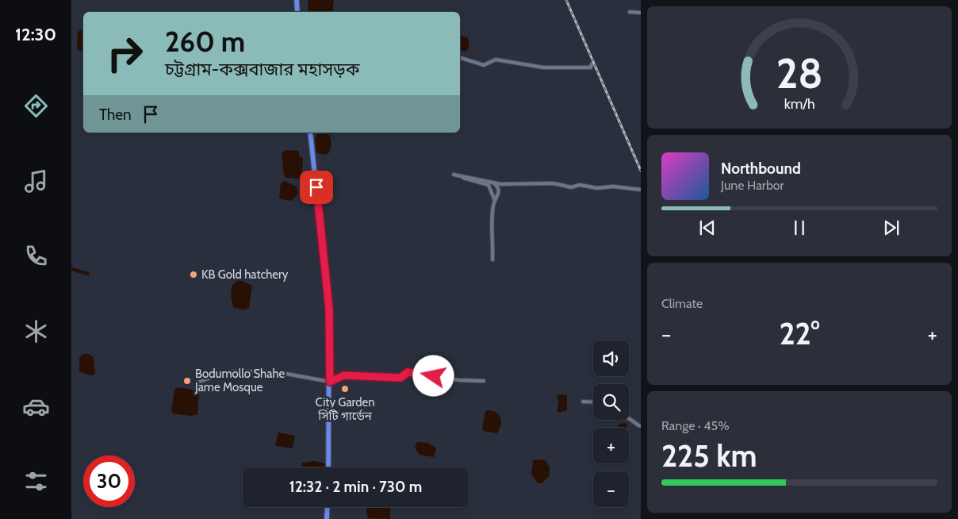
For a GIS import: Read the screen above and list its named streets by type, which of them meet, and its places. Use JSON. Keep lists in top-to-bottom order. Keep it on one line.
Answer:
{"places":["KB Gold hatchery","Bodumollo Shahe Jame Mosque","City Garden সিটি গার্ডেন"],"page":{"tabs":"12:30","turn":["260 m","চট্টগ্রাম-কক্সবাজার মহাসড়ক"],"then":"Then","song":["Northbound","June Harbor"],"tile":["Climate",["Range · 45%","225 km"]],"heat":["−","22°","+"],"map_buttons":["+","−"],"limit":"30","trip":"12:32 · 2 min · 730 m","gauge":["28","km/h"]}}
